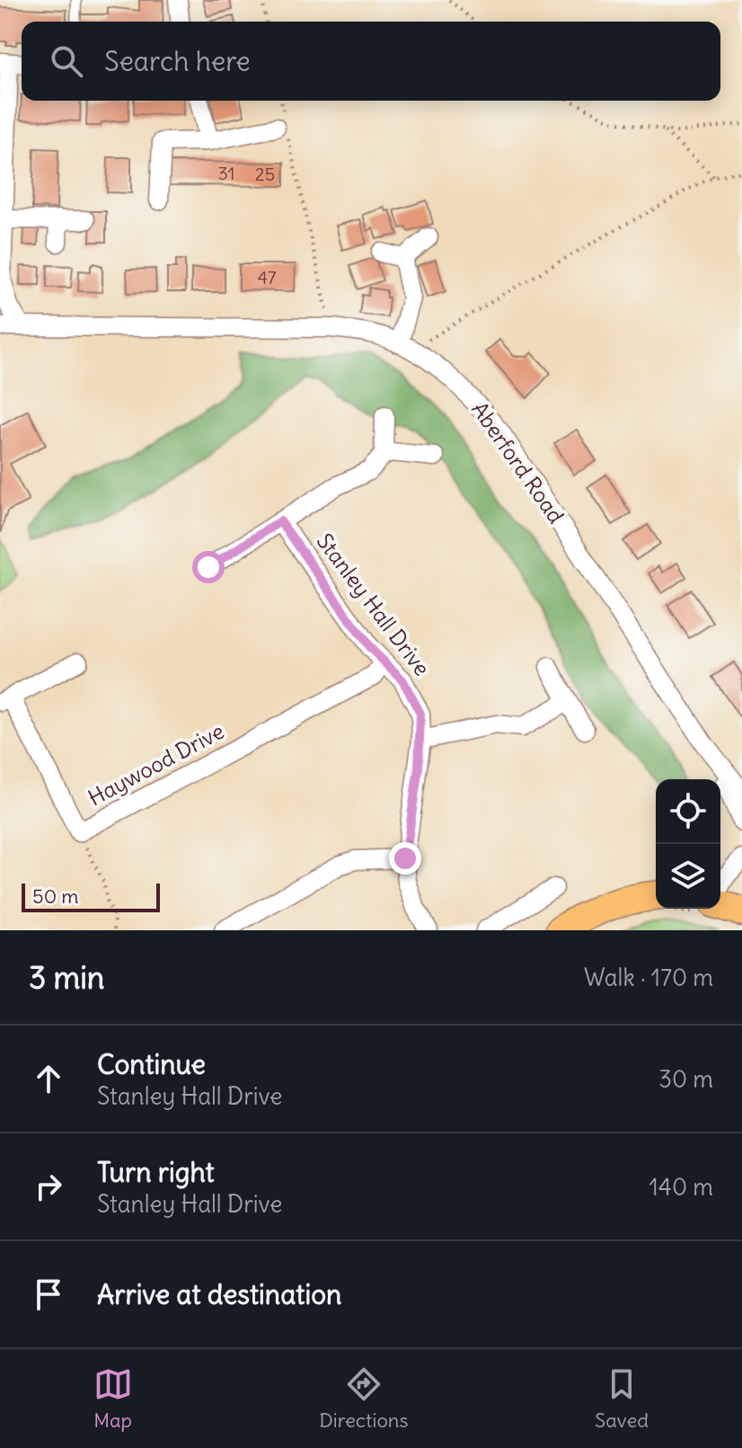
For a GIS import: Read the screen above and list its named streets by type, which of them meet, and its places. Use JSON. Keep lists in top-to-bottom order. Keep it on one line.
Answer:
{"streets":{"street":["Aberford Road","Stanley Hall Drive","Haywood Drive"]},"crossings":[["Stanley Hall Drive","Haywood Drive"]],"house_numbers":["31","25","47"],"scale_bar":"50 m","page":{"search":"Search here","scale":"50 m","heading":["3 min","Walk · 170 m"],"list":[["Continue","Stanley Hall Drive","30 m"],["Turn right","Stanley Hall Drive","140 m"],"Arrive at destination"],"nav":["Map","Directions","Saved"]}}
